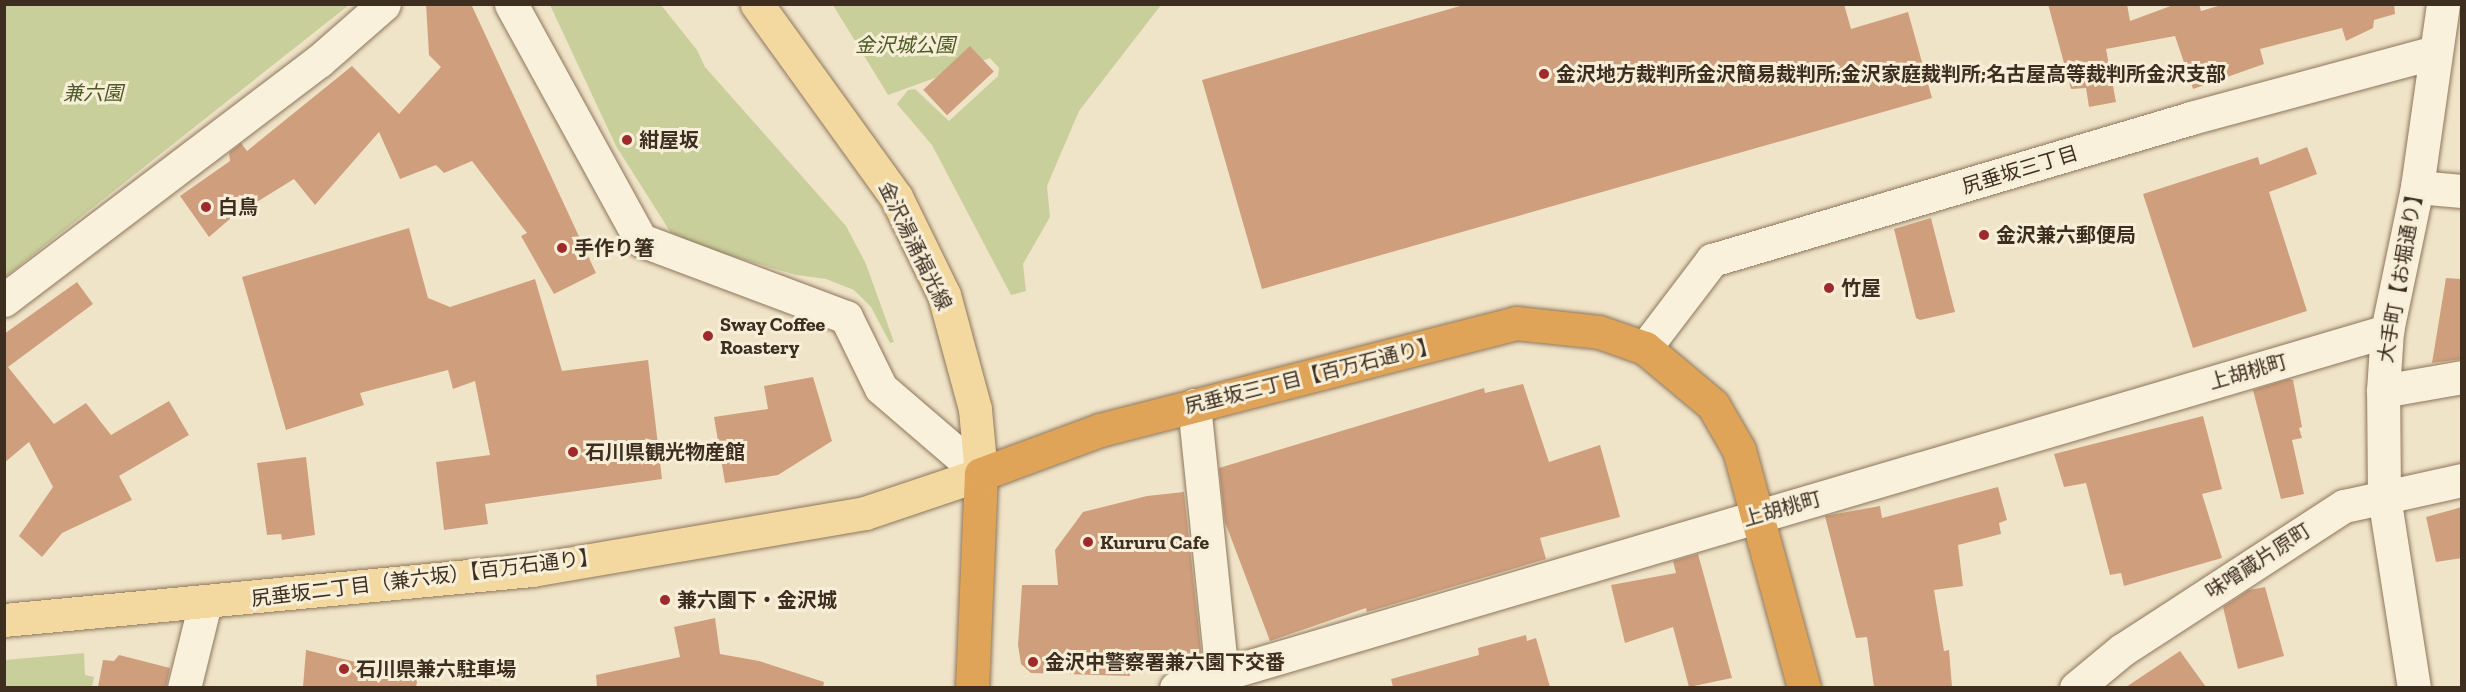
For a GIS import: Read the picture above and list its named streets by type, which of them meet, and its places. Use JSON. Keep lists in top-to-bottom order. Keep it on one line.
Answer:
{"streets":{"highway":["尻垂坂三丁目【百万石通り】"],"main road":["金沢湯涌福光線","尻垂坂二丁目（兼六坂）【百万石通り】"],"street":["尻垂坂三丁目","大手町【お堀通り】","上胡桃町","味噌蔵片原町"]},"crossings":[["尻垂坂三丁目","大手町【お堀通り】"],["尻垂坂三丁目","尻垂坂三丁目【百万石通り】"],["金沢湯涌福光線","尻垂坂三丁目【百万石通り】"],["金沢湯涌福光線","尻垂坂二丁目（兼六坂）【百万石通り】"],["大手町【お堀通り】","上胡桃町"],["大手町【お堀通り】","味噌蔵片原町"],["尻垂坂三丁目【百万石通り】","尻垂坂二丁目（兼六坂）【百万石通り】"]],"parks":["金沢城公園","兼六園"],"places":["金沢地方裁判所金沢簡易裁判所;金沢家庭裁判所;名古屋高等裁判所金沢支部","紺屋坂","白鳥","金沢兼六郵便局","手作り箸","竹屋","Sway Coffee Roastery","石川県観光物産館","Kururu Cafe","兼六園下・金沢城","金沢中警察署兼六園下交番","石川県兼六駐車場"]}
